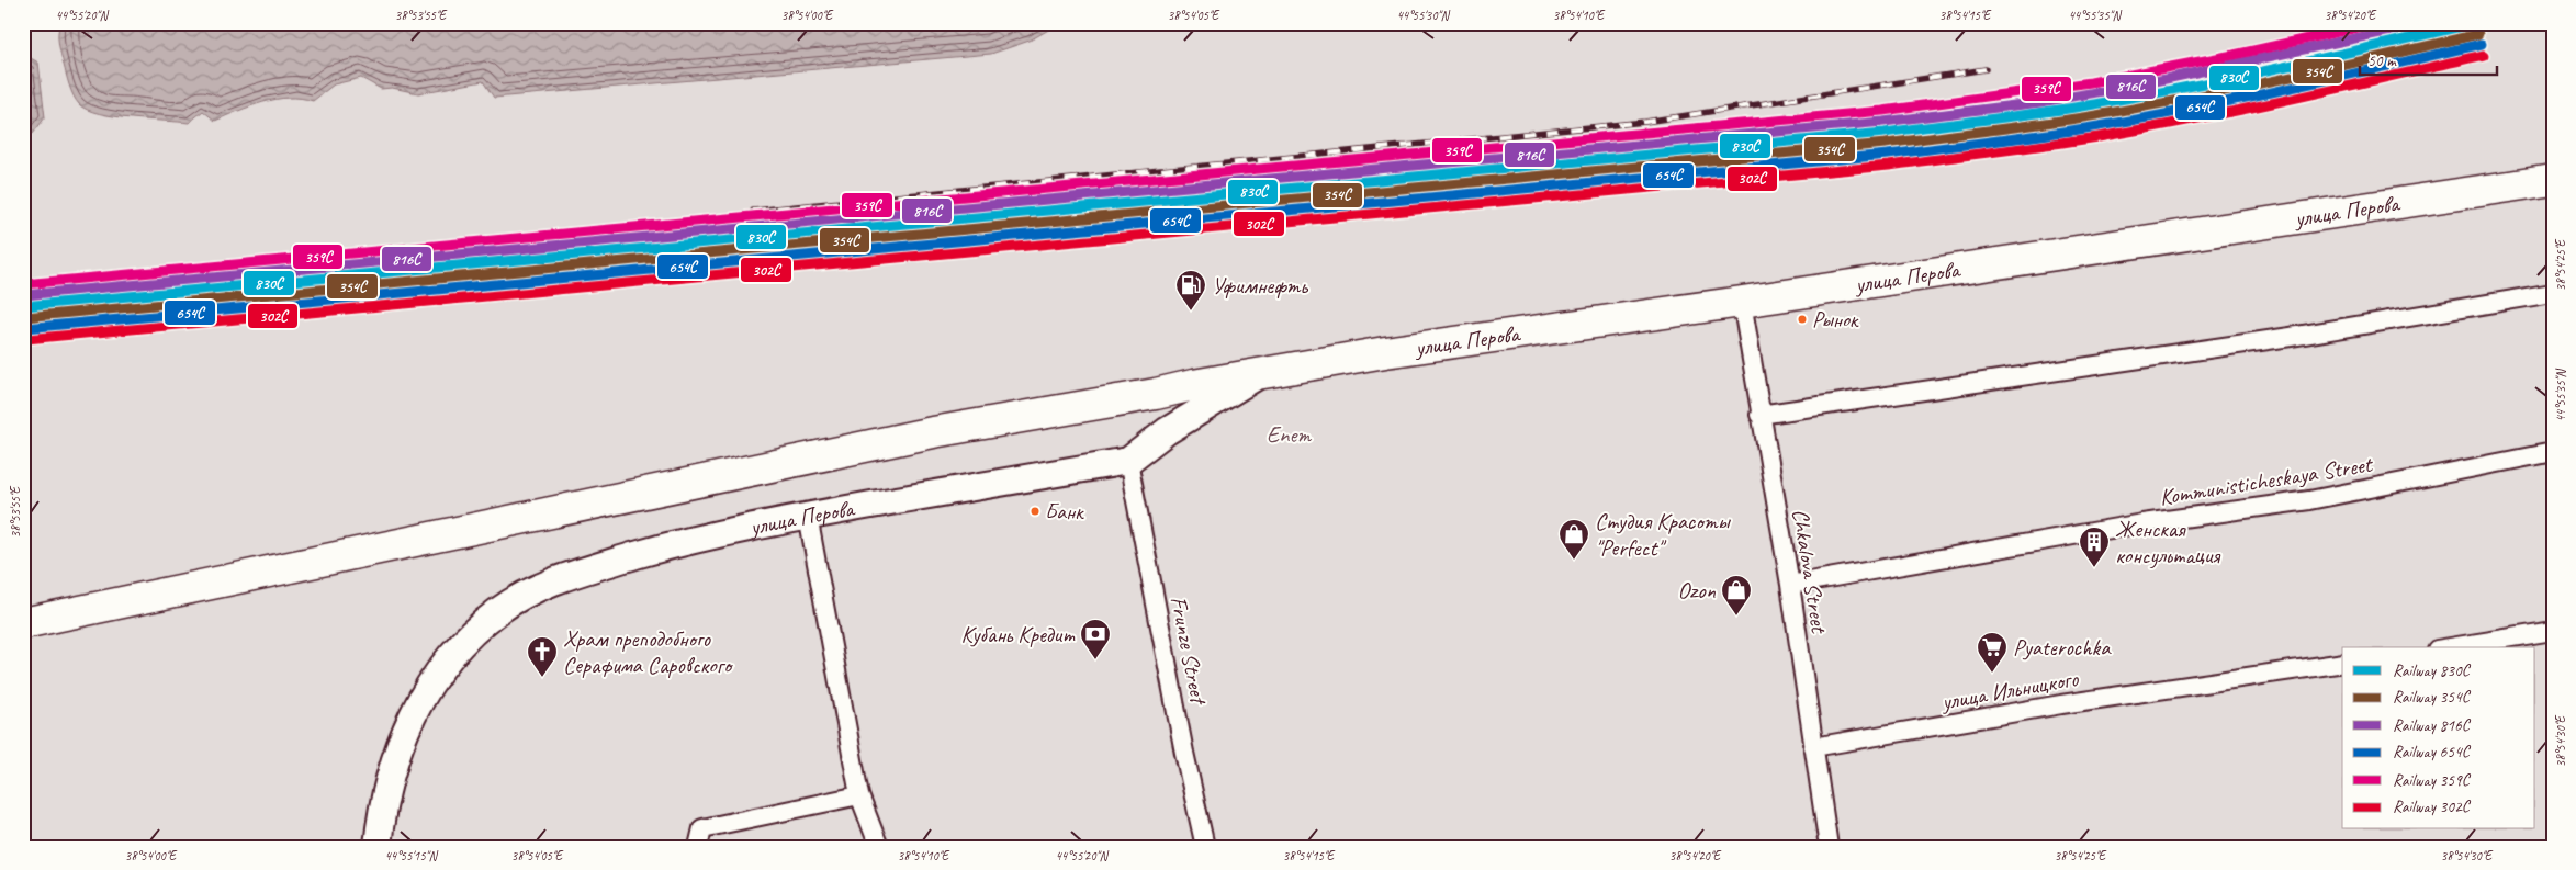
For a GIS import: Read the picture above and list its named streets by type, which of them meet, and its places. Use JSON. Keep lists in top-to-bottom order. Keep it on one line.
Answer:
{"streets":{"highway":["улица Перова"],"street":["Kommunisticheskaya Street","Chkalova Street","Frunze Street","улица Ильницкого"]},"crossings":[["улица Перова","Chkalova Street"],["улица Перова","Frunze Street"],["Kommunisticheskaya Street","Chkalova Street"],["Chkalova Street","улица Ильницкого"]],"parks":["Enem"],"places":{"fuel station":["Уфимнефть"],"other":["Рынок","Банк"],"shop":["Студия Красоты \"Perfect\"","Ozon"],"building":["Женская консультация"],"bank":["Кубань Кредит"],"supermarket":["Pyaterochka"],"church":["Храм преподобного Серафима Саровского"]},"lines":["rail line 830С","rail line 816С","rail line 359С","rail line 354С","rail line 654С","rail line 302С"],"legend":["Railway 830С","Railway 354С","Railway 816С","Railway 654С","Railway 359С","Railway 302С"],"scale_bar":"50 m","coordinates":["44°55'20\"N","38°53'55\"E","38°54'00\"E","38°54'05\"E","44°55'30\"N","38°54'10\"E","38°54'15\"E","44°55'35\"N","38°54'20\"E","38°54'25\"E","38°54'30\"E","44°55'15\"N"]}
